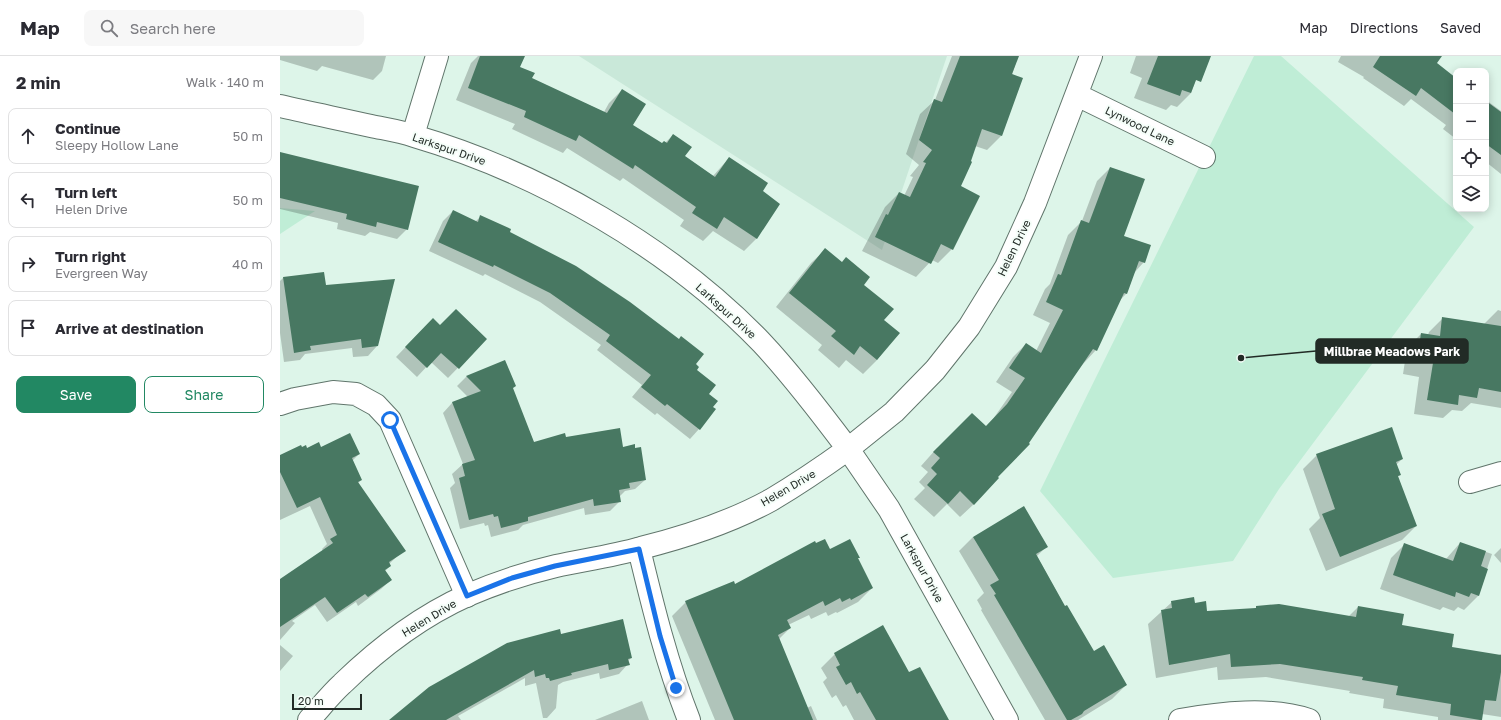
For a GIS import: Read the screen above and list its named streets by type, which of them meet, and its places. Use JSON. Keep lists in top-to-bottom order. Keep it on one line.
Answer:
{"streets":{"street":["Lynwood Lane","Larkspur Drive","Helen Drive"]},"crossings":[["Lynwood Lane","Helen Drive"],["Larkspur Drive","Helen Drive"]],"places":["Millbrae Meadows Park"],"scale_bar":"20 m","page":{"header":"Map","search":"Search here","nav":["Map","Directions","Saved"],"heading":["2 min","Walk · 140 m"],"map_buttons":["+","−"],"list":[["Continue","Sleepy Hollow Lane","50 m"],["Turn left","Helen Drive","50 m"],["Turn right","Evergreen Way","40 m"],"Arrive at destination"],"buttons":["Save","Share"],"scale":"20 m"}}
